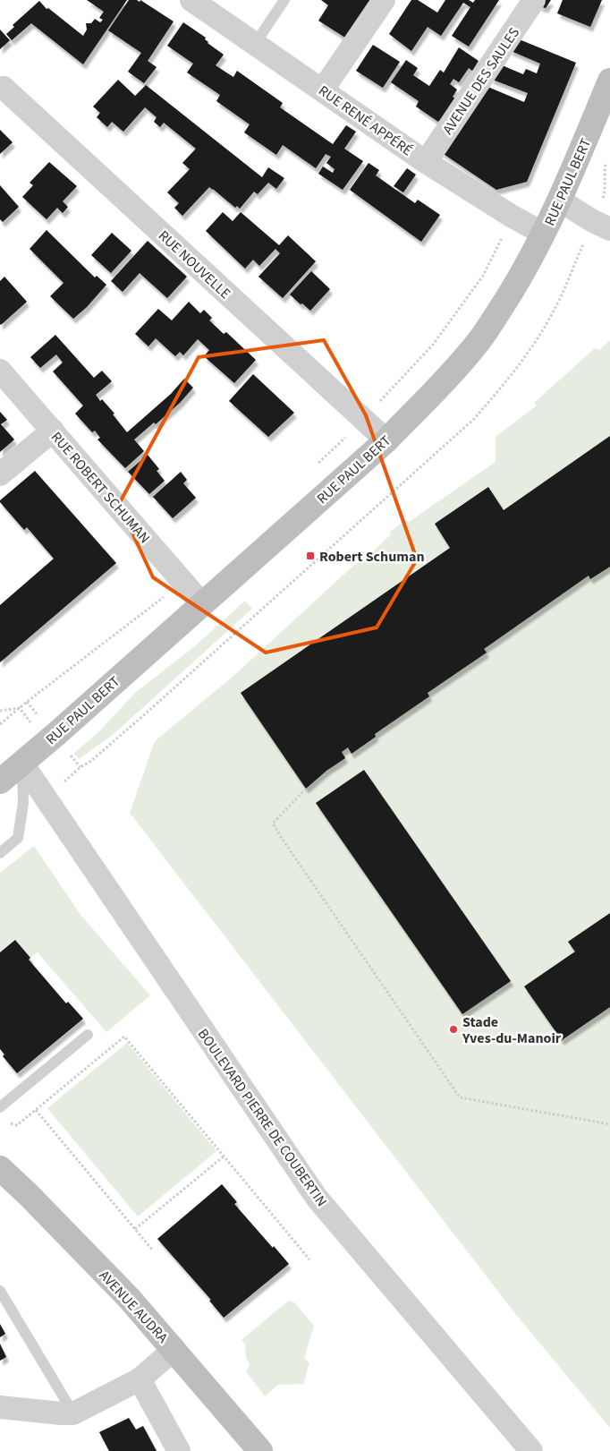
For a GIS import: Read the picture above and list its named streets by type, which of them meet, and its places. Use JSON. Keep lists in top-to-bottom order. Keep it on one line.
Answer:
{"streets":{"street":["AVENUE DES SAULES","RUE RENÉ APPÉRÉ","RUE PAUL BERT","RUE NOUVELLE","RUE ROBERT SCHUMAN","BOULEVARD PIERRE DE COUBERTIN","AVENUE AUDRA"]},"crossings":[["AVENUE DES SAULES","RUE RENÉ APPÉRÉ"],["RUE RENÉ APPÉRÉ","RUE PAUL BERT"],["RUE PAUL BERT","RUE NOUVELLE"],["RUE PAUL BERT","RUE ROBERT SCHUMAN"],["RUE PAUL BERT","BOULEVARD PIERRE DE COUBERTIN"]],"places":{"transit":["Robert Schuman"],"other":["Stade Yves-du-Manoir"]}}
